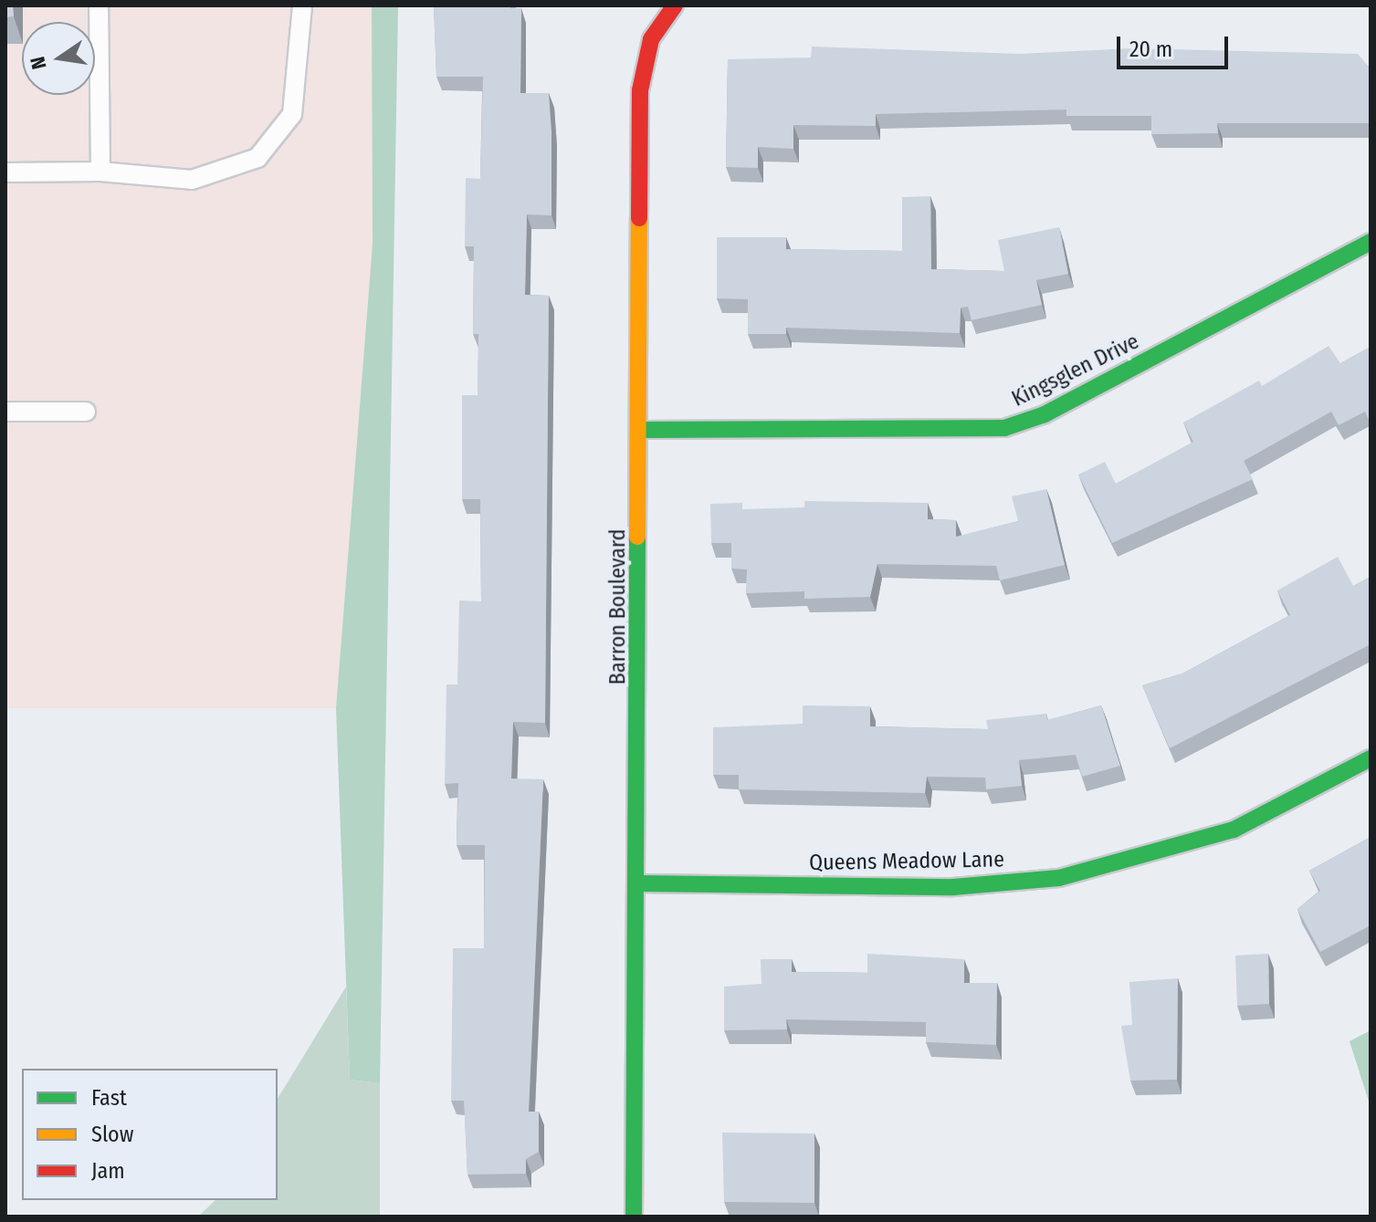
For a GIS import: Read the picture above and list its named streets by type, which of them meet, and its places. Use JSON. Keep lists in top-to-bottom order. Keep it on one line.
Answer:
{"streets":{"street":["Kingsglen Drive","Barron Boulevard","Queens Meadow Lane"]},"crossings":[["Kingsglen Drive","Barron Boulevard"],["Barron Boulevard","Queens Meadow Lane"]],"legend":["Fast","Slow","Jam"],"scale_bar":"20 m","north":"left"}
